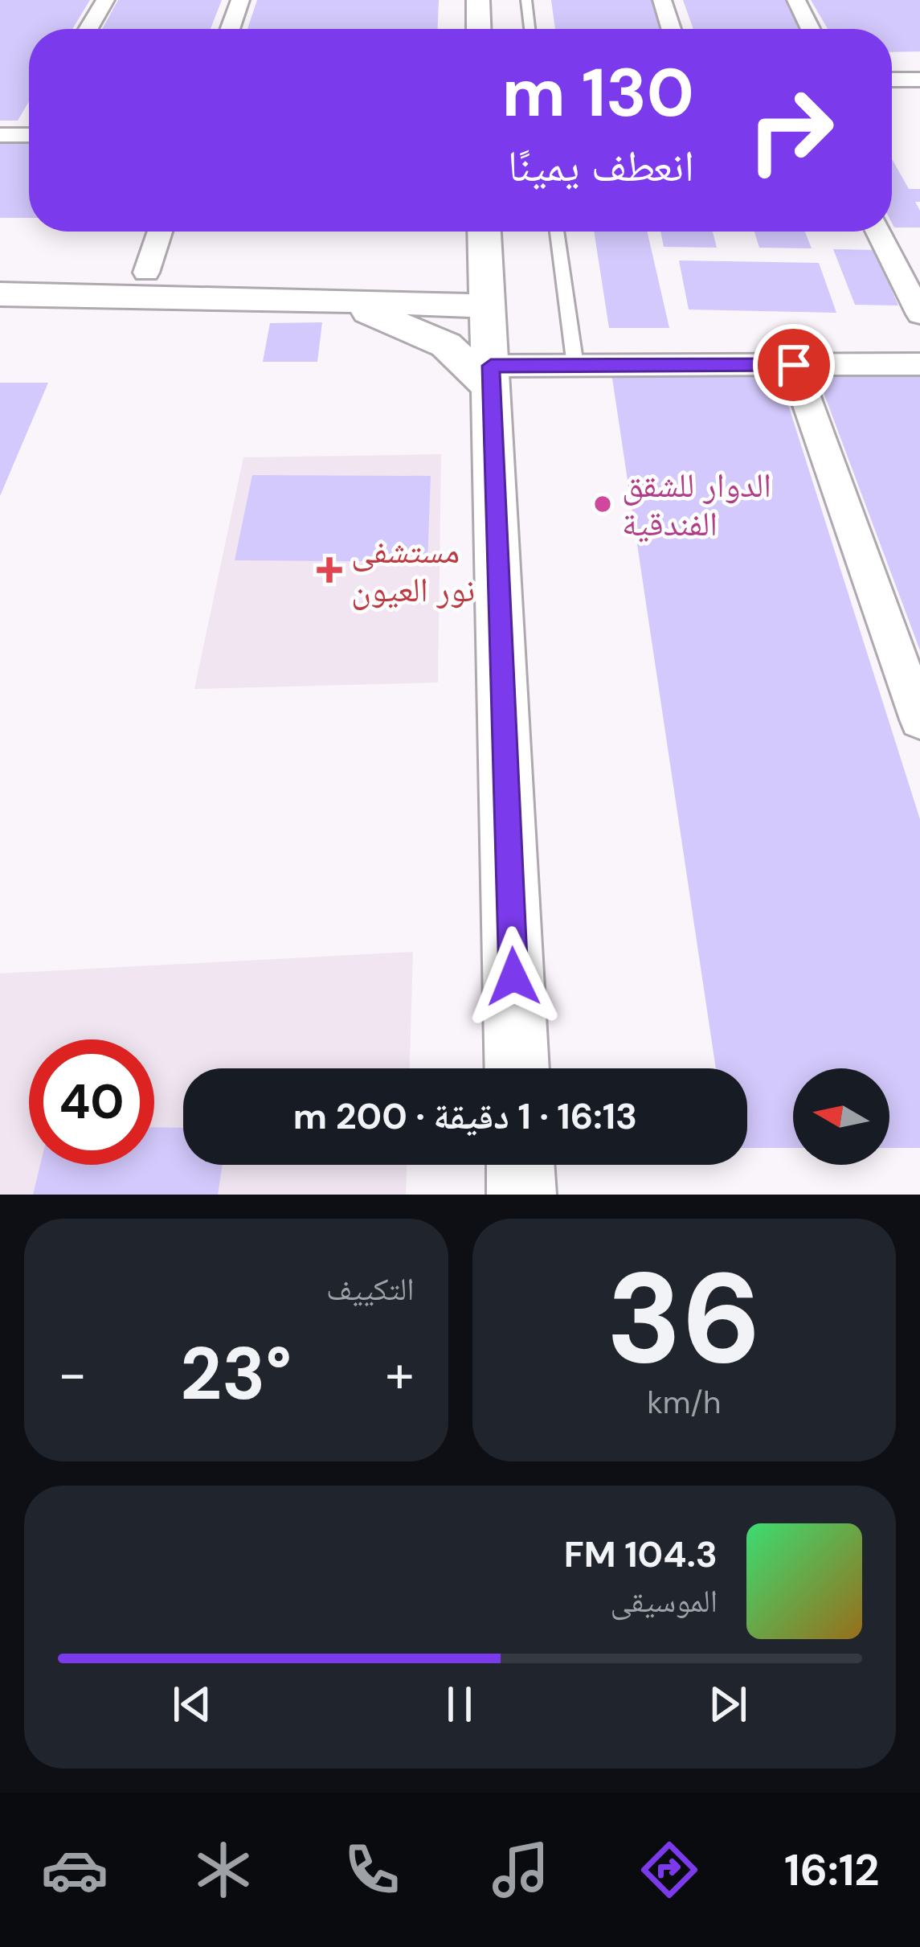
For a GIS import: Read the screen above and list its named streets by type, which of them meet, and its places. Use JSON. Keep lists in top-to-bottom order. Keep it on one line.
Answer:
{"places":{"other":["الدوار للشقق الفندقية"],"health":["مستشفى نور العيون"]},"north":"left","page":{"turn":["130 m","انعطف يمينًا"],"limit":"40","trip":"16:13 · 1 دقيقة · 200 m","tile":[["36","km/h"],"التكييف"],"heat":["−","23°","+"],"song":["104.3 FM","الموسيقى"],"tabs":"16:12"}}
